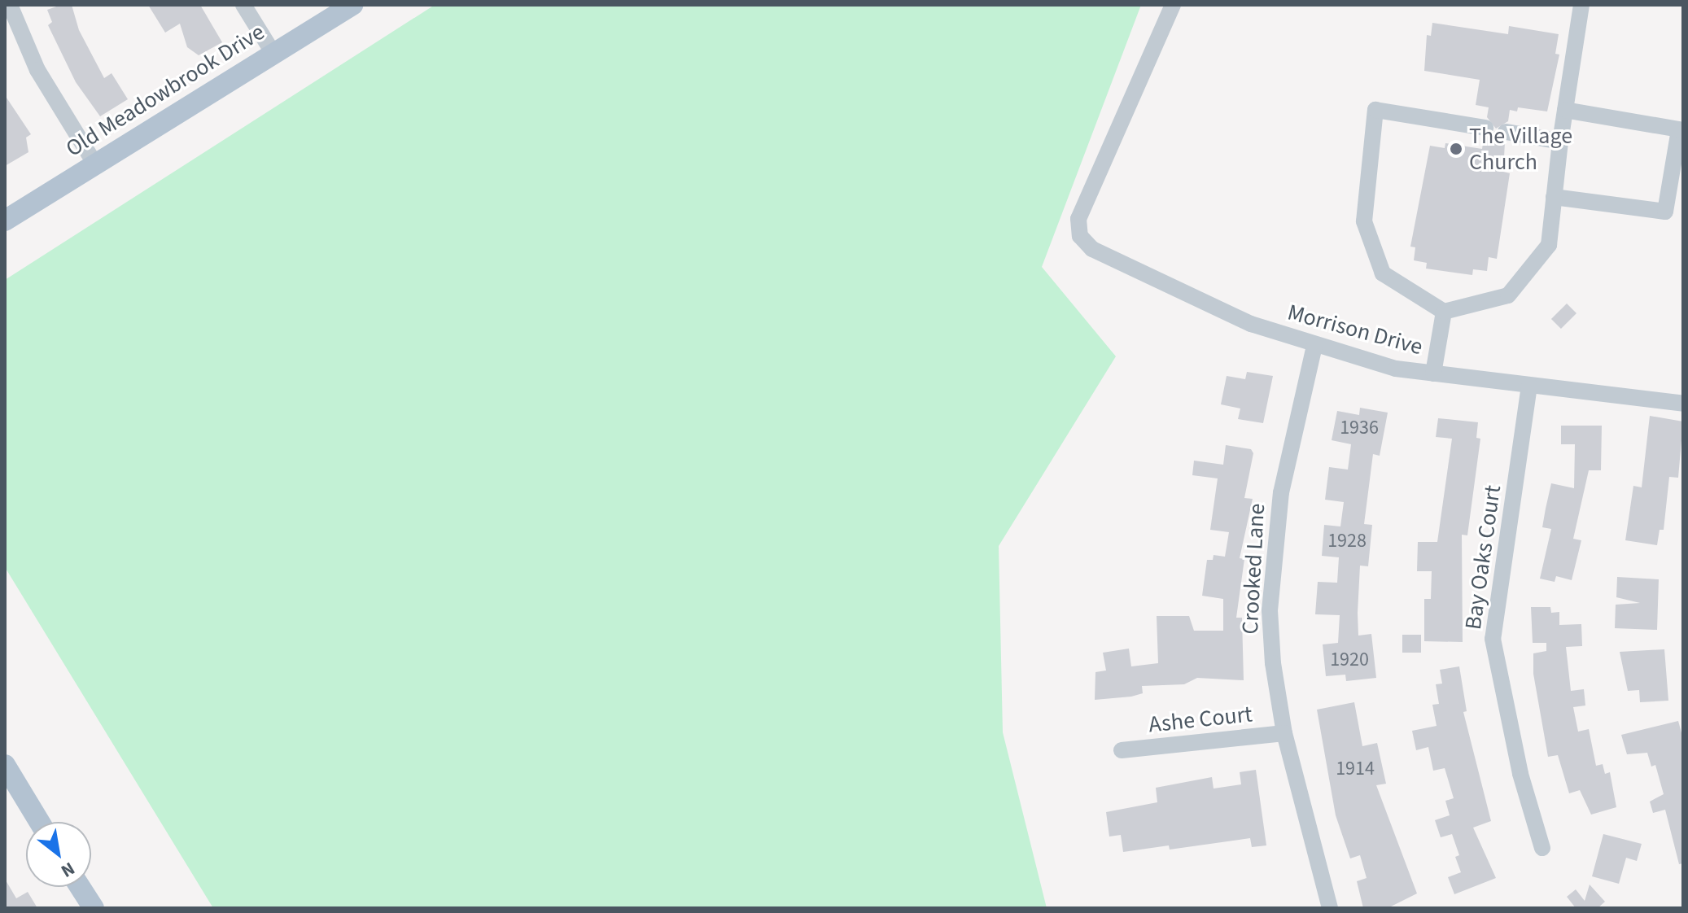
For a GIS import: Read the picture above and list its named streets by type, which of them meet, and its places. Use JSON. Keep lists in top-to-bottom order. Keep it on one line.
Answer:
{"streets":{"main road":["Old Meadowbrook Drive"],"street":["Morrison Drive","Bay Oaks Court","Crooked Lane","Ashe Court"]},"crossings":[["Morrison Drive","Bay Oaks Court"],["Morrison Drive","Crooked Lane"],["Crooked Lane","Ashe Court"]],"places":["The Village Church"],"house_numbers":["1936","1928","1920","1914"],"north":"bottom right"}
